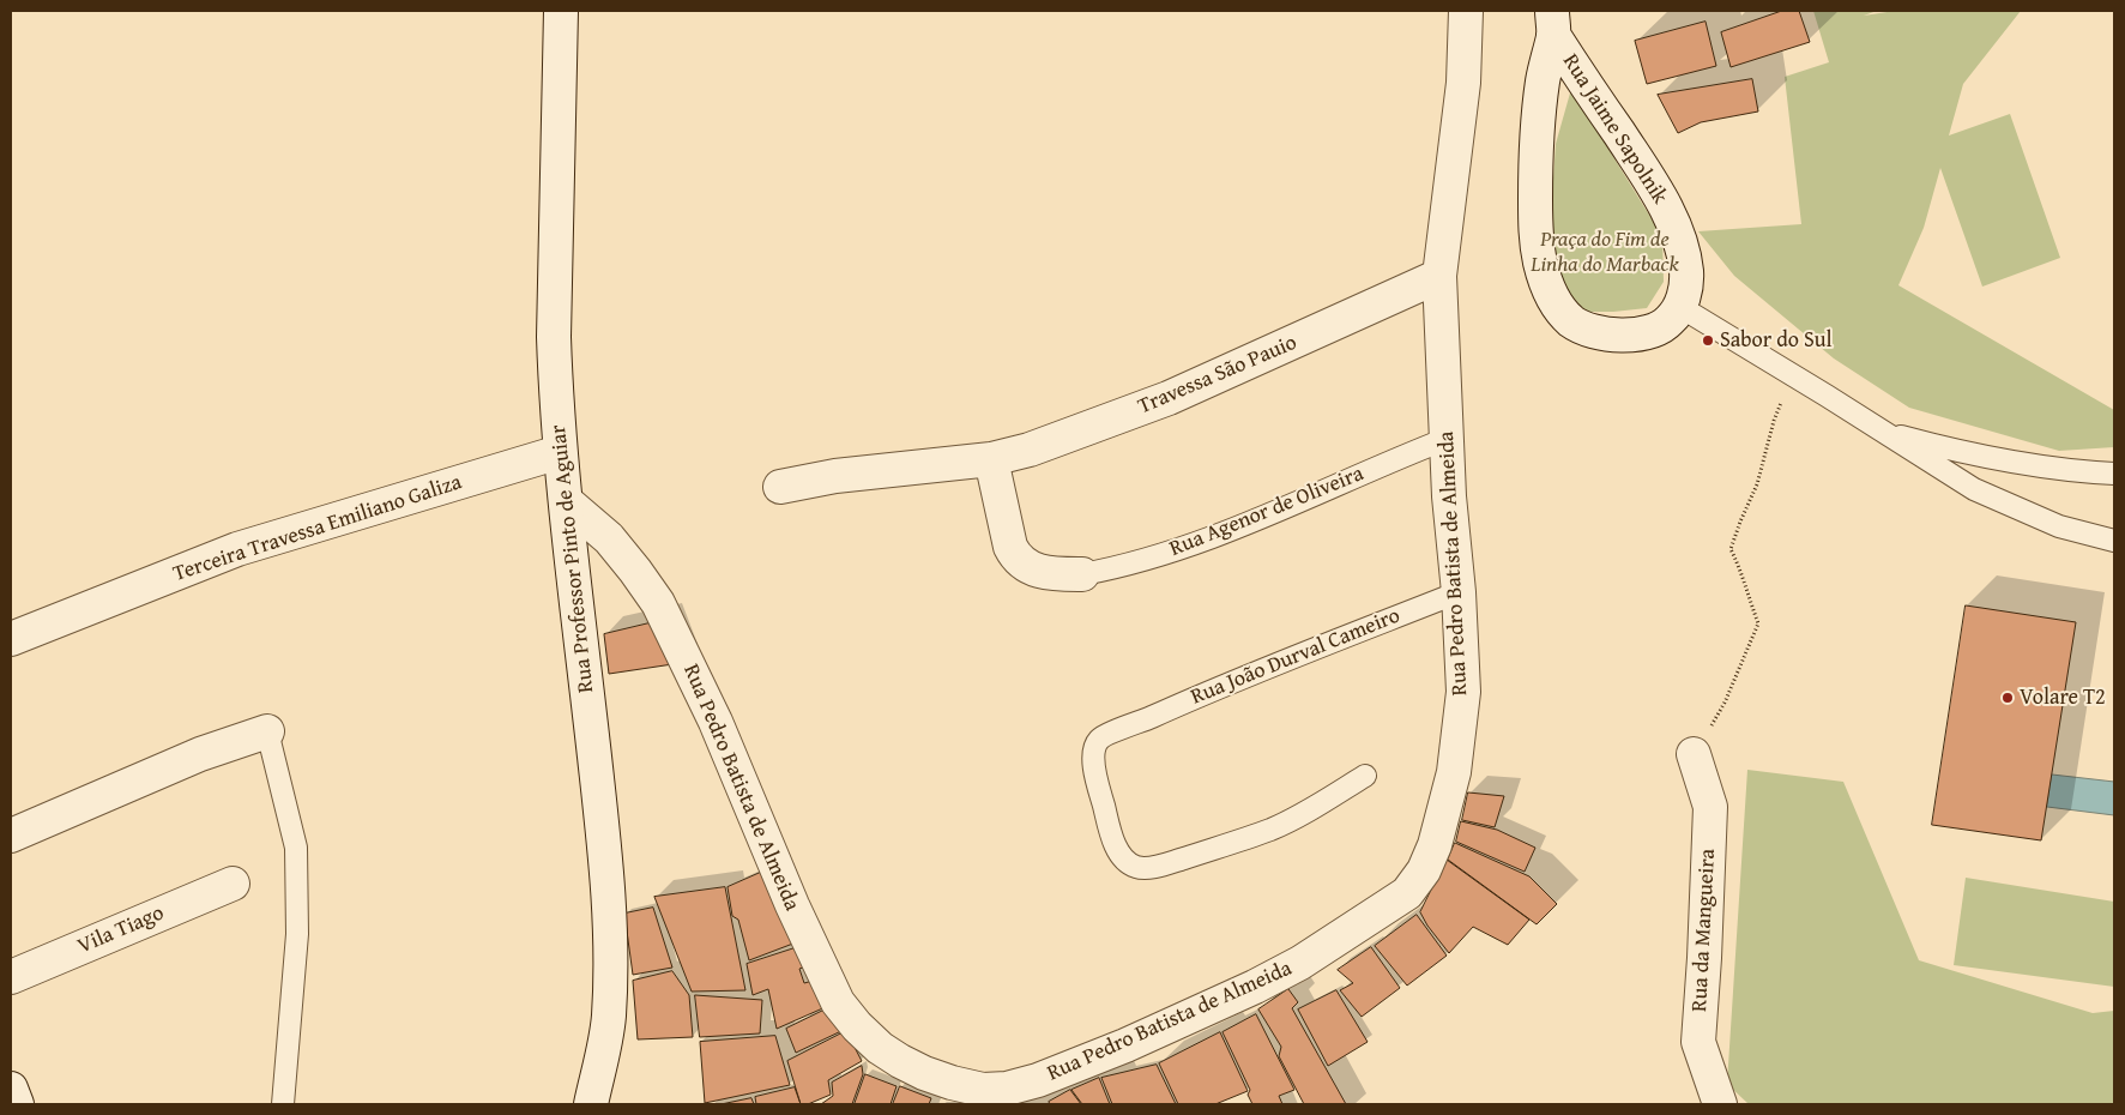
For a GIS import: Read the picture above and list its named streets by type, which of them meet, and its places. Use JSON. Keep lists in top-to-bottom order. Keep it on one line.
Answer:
{"streets":{"street":["Rua Jaime Sapolnik","Travessa São Pauio","Terceira Travessa Emiliano Galiza","Rua Professor Pinto de Aguiar","Rua Pedro Batista de Almeida","Vila Tiago","Rua da Mangueira"],"lane":["Rua Agenor de Oliveira","Rua João Durval Cameiro"]},"crossings":[["Travessa São Pauio","Rua Pedro Batista de Almeida"],["Rua Agenor de Oliveira","Rua Pedro Batista de Almeida"],["Terceira Travessa Emiliano Galiza","Rua Professor Pinto de Aguiar"],["Rua Professor Pinto de Aguiar","Rua Pedro Batista de Almeida"],["Rua Pedro Batista de Almeida","Rua João Durval Cameiro"]],"parks":["Praça do Fim de Linha do Marback"],"places":["Sabor do Sul","Volare T2"]}
